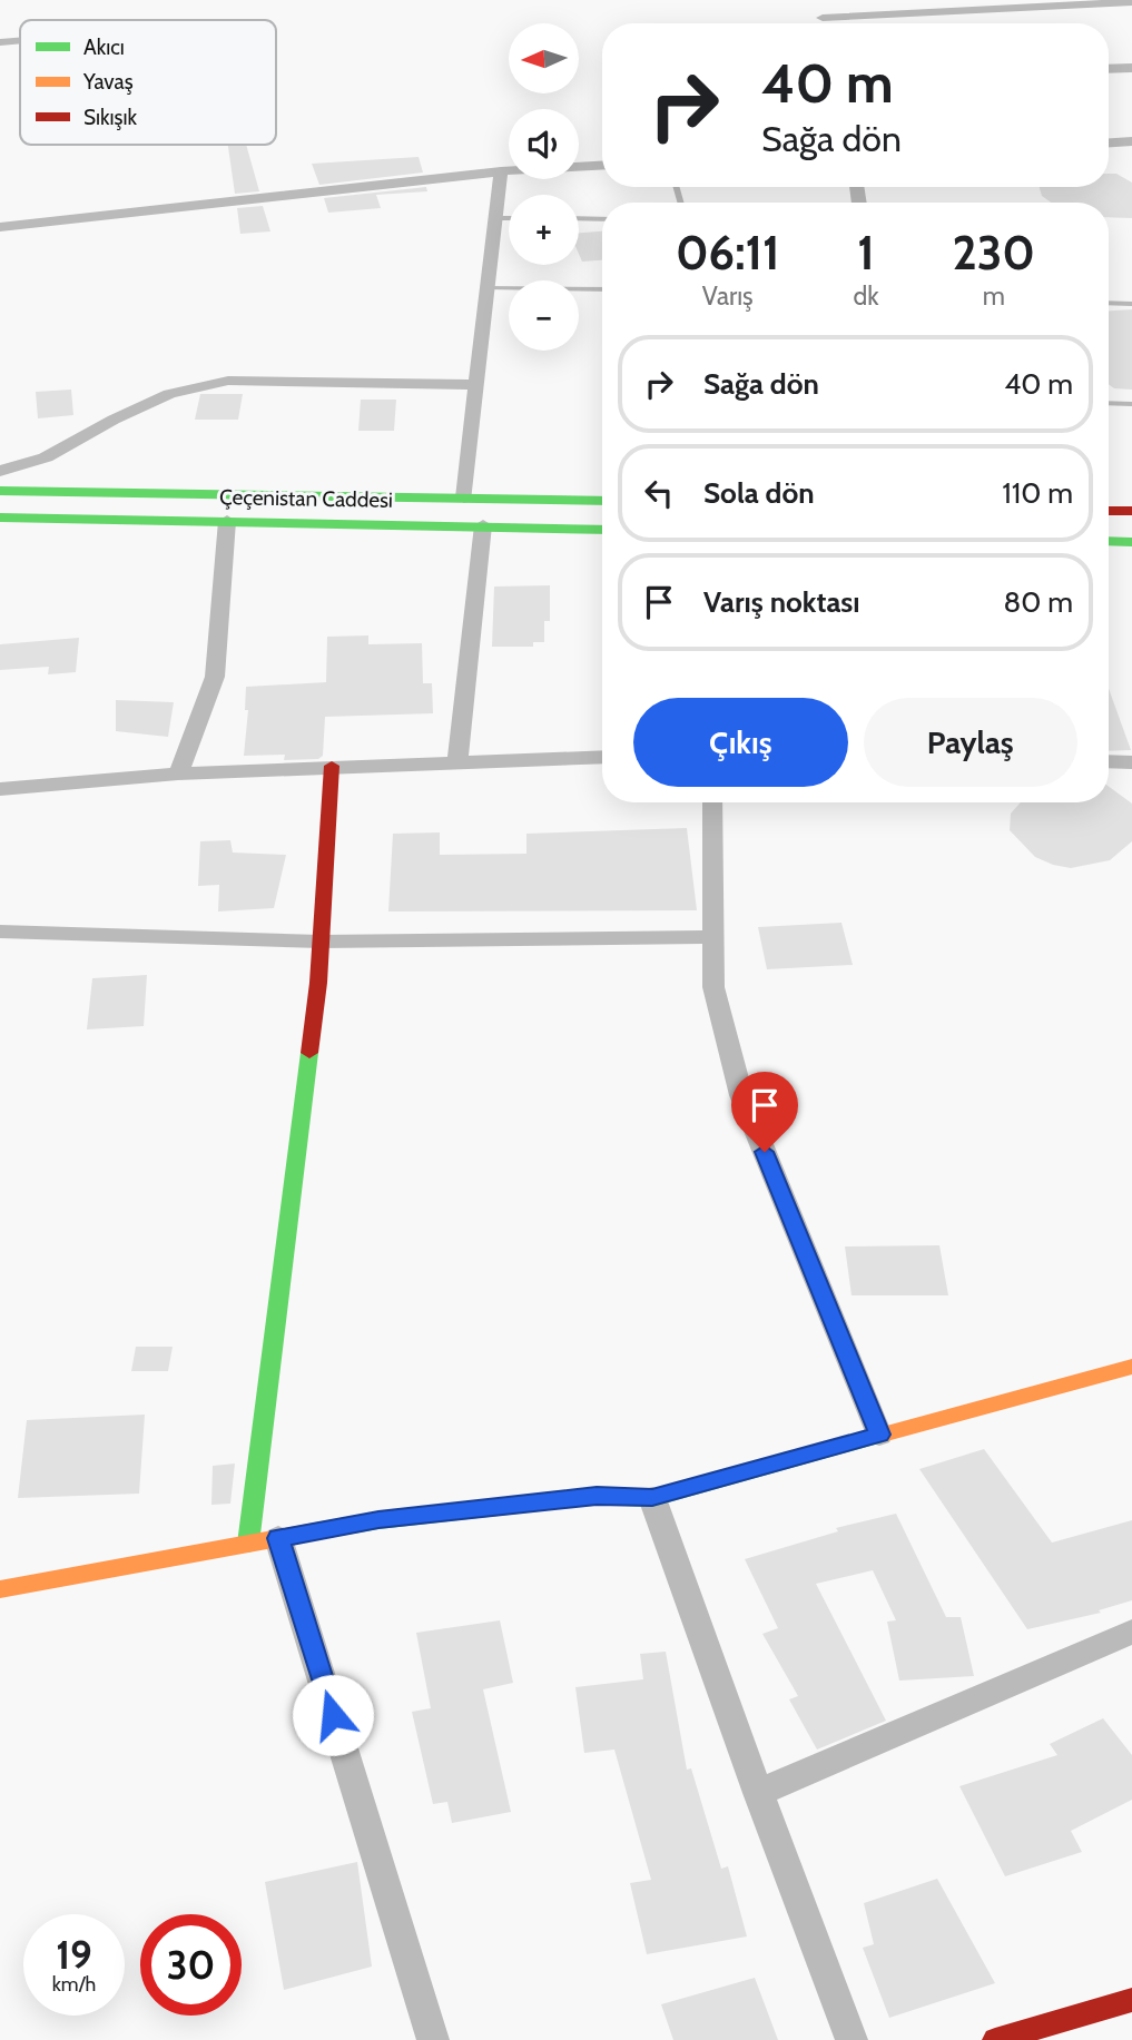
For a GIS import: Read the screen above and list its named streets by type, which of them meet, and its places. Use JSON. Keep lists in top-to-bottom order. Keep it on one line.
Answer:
{"streets":{"street":["Çeçenistan Caddesi"]},"legend":["Akıcı","Yavaş","Sıkışık"],"north":"left","page":{"map_buttons":["+","−"],"turn":["40 m","Sağa dön"],"eta":["06:11","Varış","1","dk","230","m"],"list":[{"name":"Sağa dön","value":"40 m"},{"name":"Sola dön","value":"110 m"},{"name":"Varış noktası","value":"80 m"}],"buttons":["Çıkış","Paylaş"],"speed":"19 km/h","limit":"30"}}
